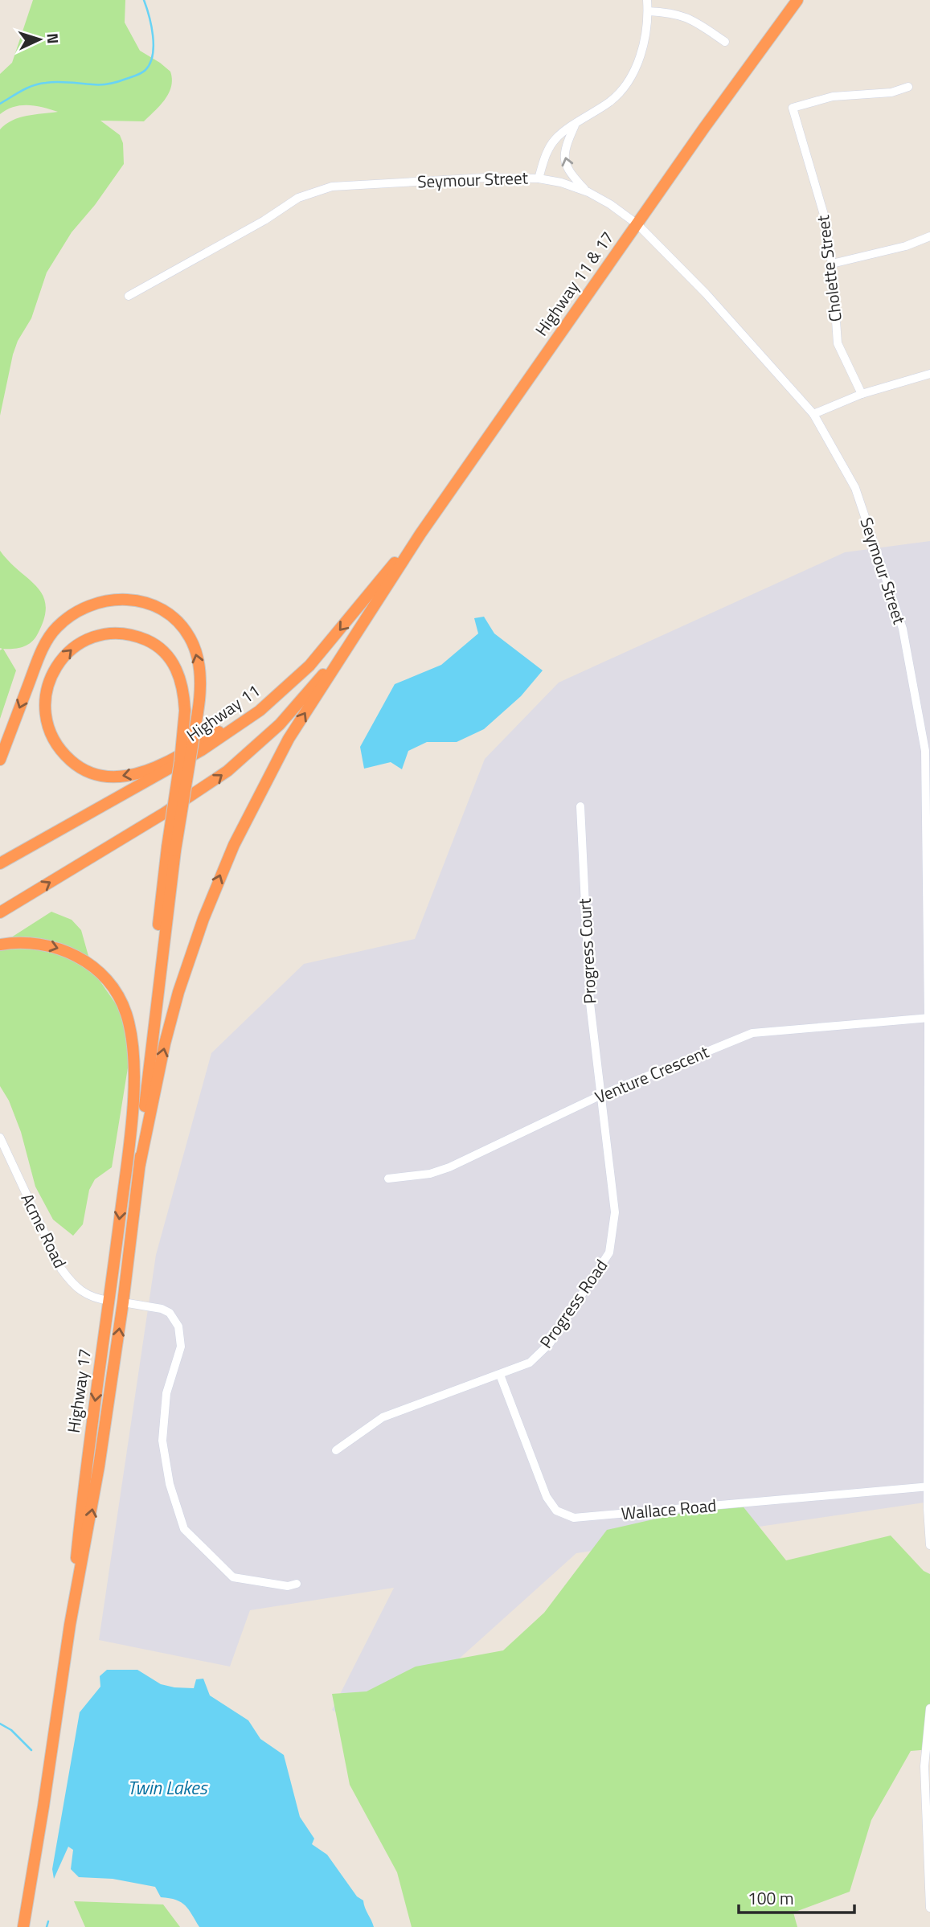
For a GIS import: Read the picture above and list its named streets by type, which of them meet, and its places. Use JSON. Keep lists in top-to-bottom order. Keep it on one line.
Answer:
{"streets":{"highway":["Highway 11 & 17","Highway 11","Highway 17"],"street":["Seymour Street","Cholette Street","Progress Court","Venture Crescent","Acme Road","Progress Road","Wallace Road"]},"crossings":[["Seymour Street","Highway 11 & 17"],["Seymour Street","Venture Crescent"],["Seymour Street","Wallace Road"],["Highway 11 & 17","Highway 11"],["Progress Court","Venture Crescent"],["Progress Court","Progress Road"],["Venture Crescent","Progress Road"],["Acme Road","Highway 17"],["Progress Road","Wallace Road"]],"water":["Twin Lakes"],"scale_bar":"100 m","north":"right"}
